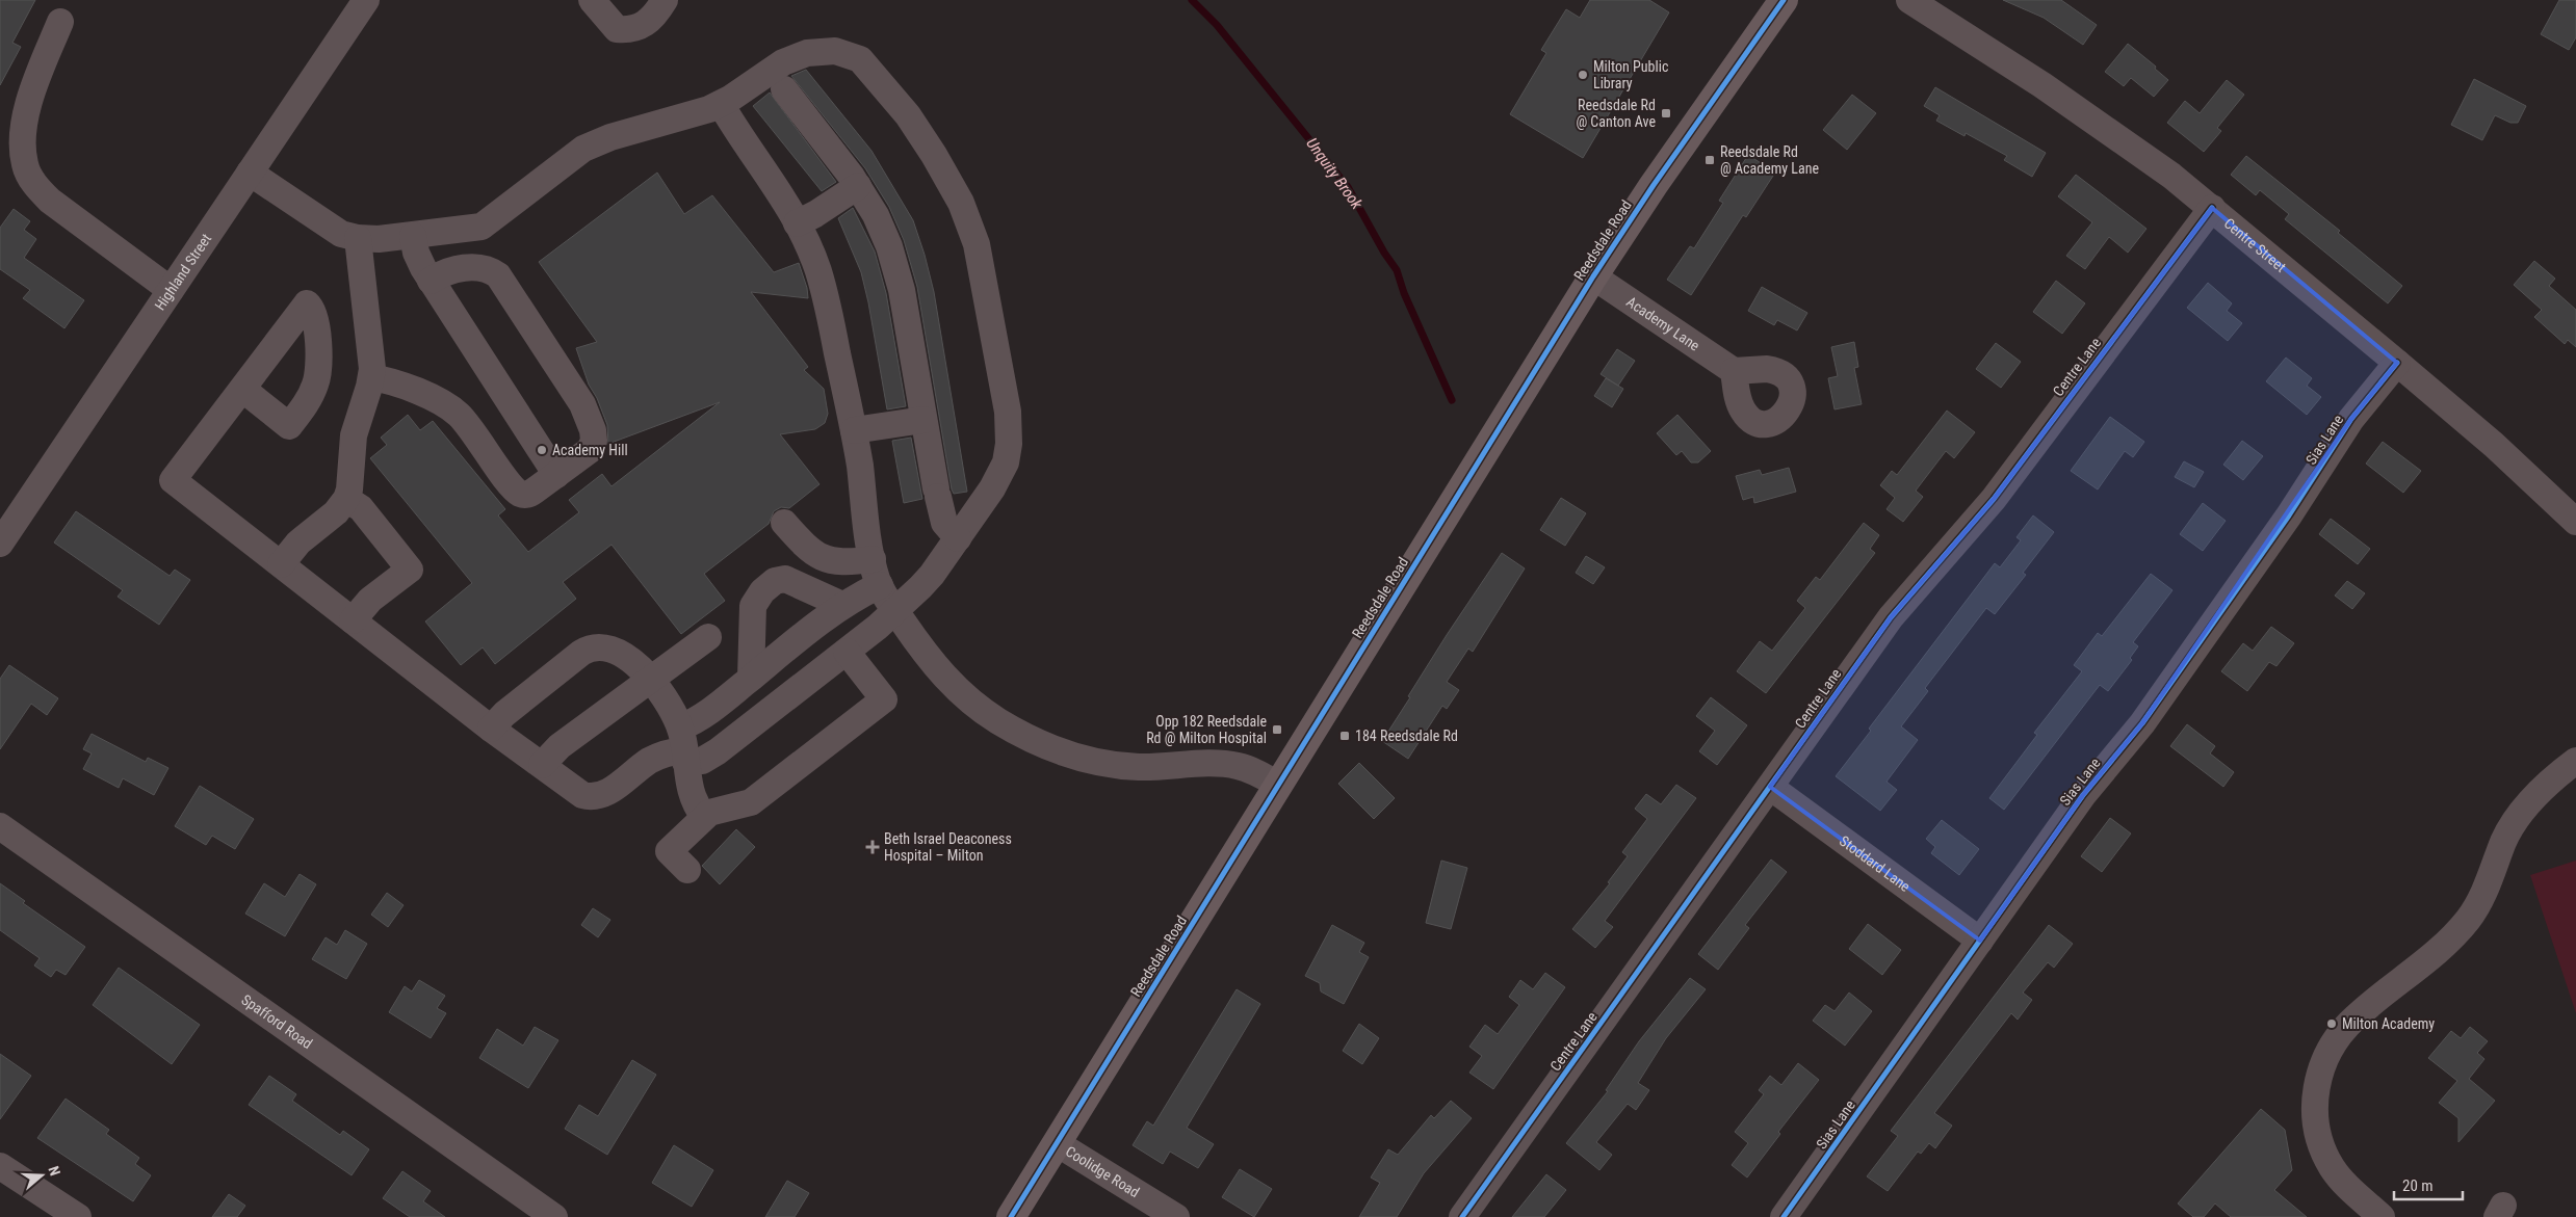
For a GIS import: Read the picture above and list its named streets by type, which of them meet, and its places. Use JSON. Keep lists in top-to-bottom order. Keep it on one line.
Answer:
{"streets":{"main road":["Reedsdale Road"],"street":["Centre Street","Highland Street","Academy Lane","Centre Lane","Sias Lane","Stoddard Lane","Spafford Road","Coolidge Road"]},"crossings":[["Reedsdale Road","Academy Lane"],["Reedsdale Road","Coolidge Road"],["Centre Street","Centre Lane"],["Centre Street","Sias Lane"],["Centre Lane","Stoddard Lane"],["Sias Lane","Stoddard Lane"]],"water":["Unquity Brook"],"places":{"other":["Milton Public Library","Academy Hill","Milton Academy"],"transit":["Reedsdale Rd @ Canton Ave","Reedsdale Rd @ Academy Lane","Opp 182 Reedsdale Rd @ Milton Hospital","184 Reedsdale Rd"],"health":["Beth Israel Deaconess Hospital – Milton"]},"scale_bar":"20 m","north":"right"}
